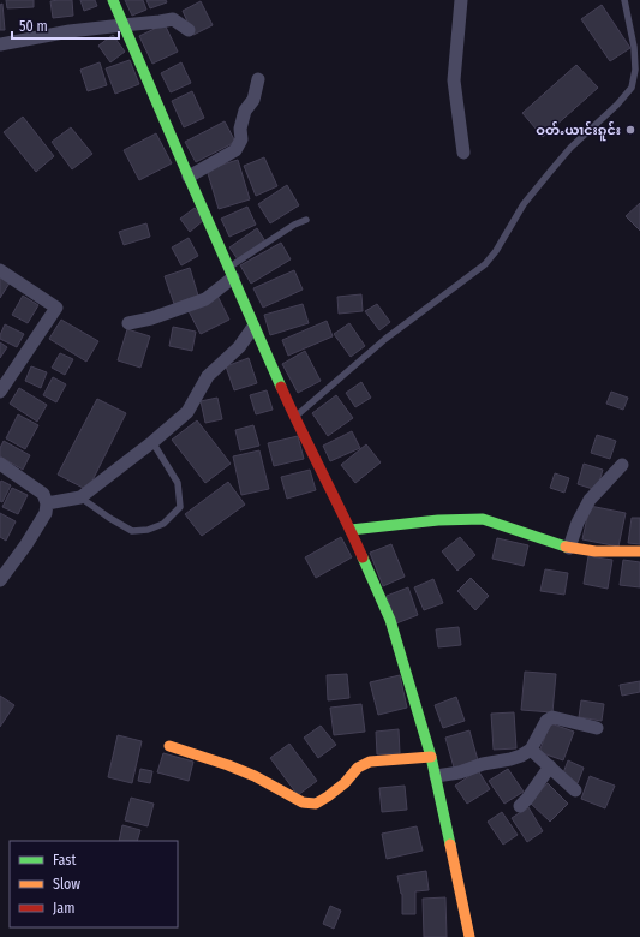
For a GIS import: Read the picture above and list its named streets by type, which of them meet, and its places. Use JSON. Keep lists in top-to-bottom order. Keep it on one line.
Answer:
{"places":["ဝတ်ႉယၢင်းၵူင်း"],"legend":["Fast","Slow","Jam"],"scale_bar":"50 m"}
